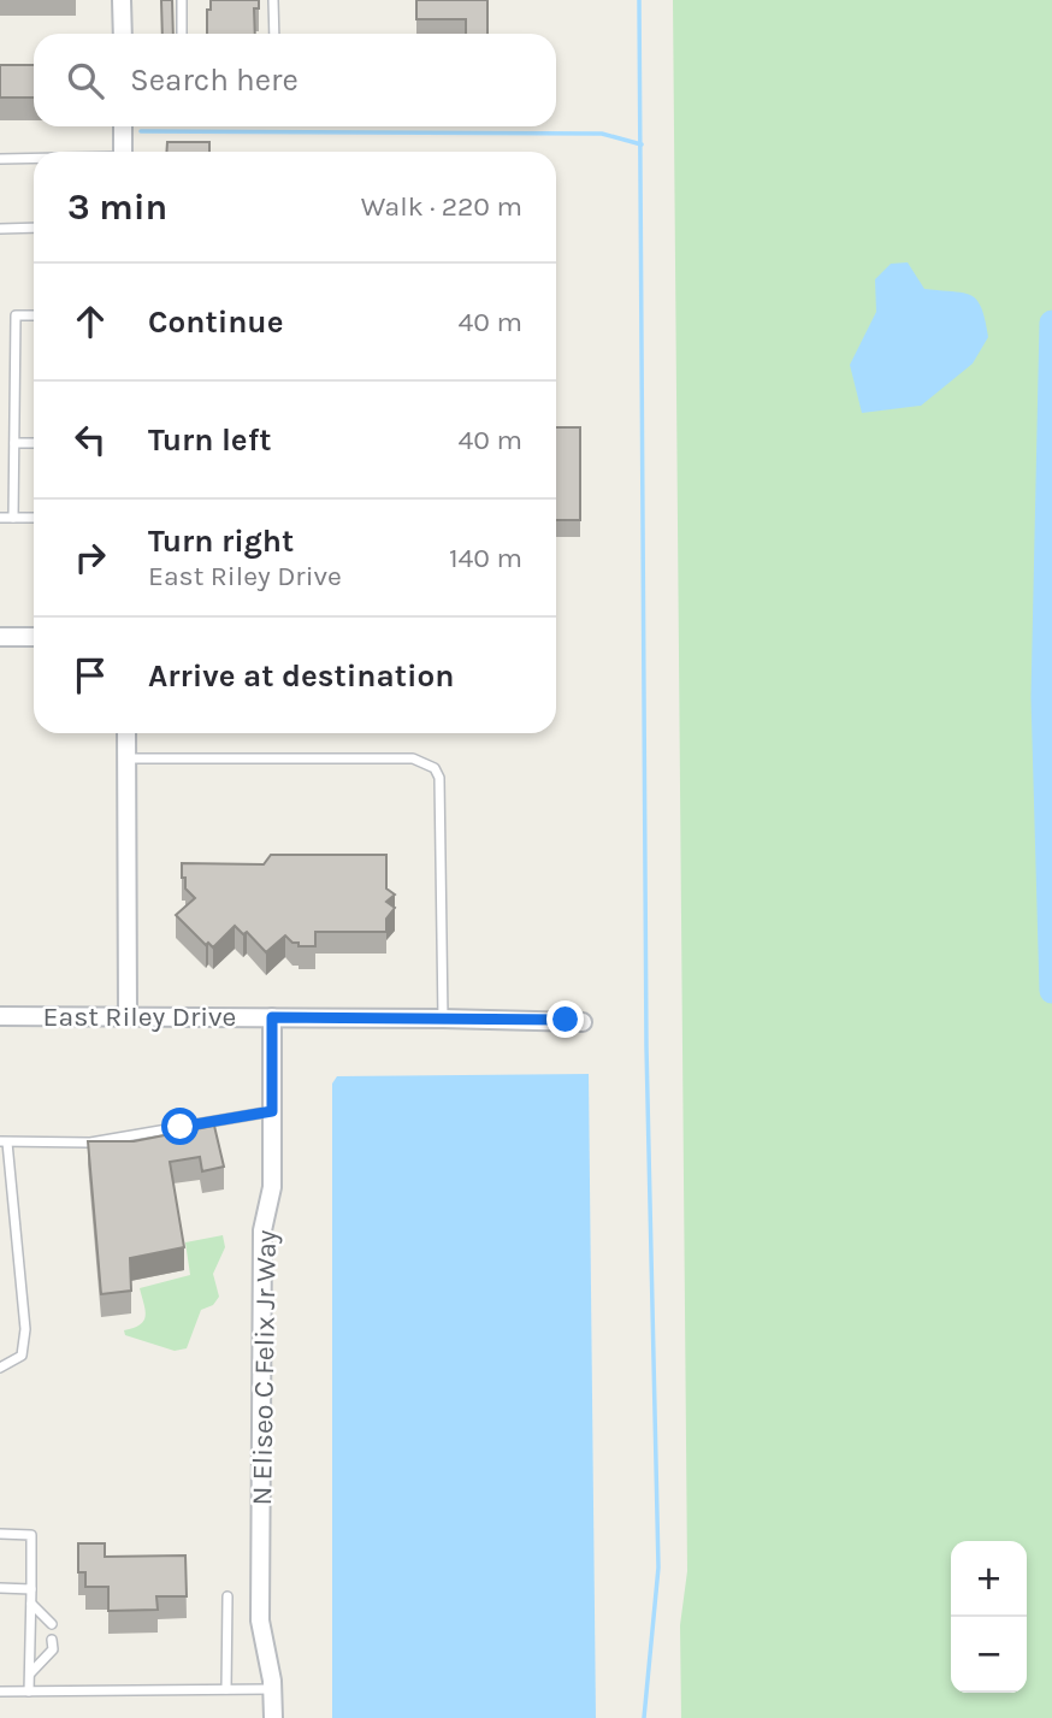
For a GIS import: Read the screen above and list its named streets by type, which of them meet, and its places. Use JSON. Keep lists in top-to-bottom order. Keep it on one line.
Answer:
{"streets":{"street":["East Riley Drive","N Eliseo C Felix Jr Way"]},"crossings":[["East Riley Drive","N Eliseo C Felix Jr Way"]],"page":{"search":"Search here","heading":["3 min","Walk · 220 m"],"list":[["Continue","40 m"],["Turn left","40 m"],["Turn right","East Riley Drive","140 m"],"Arrive at destination"],"map_buttons":["+","−"]}}
